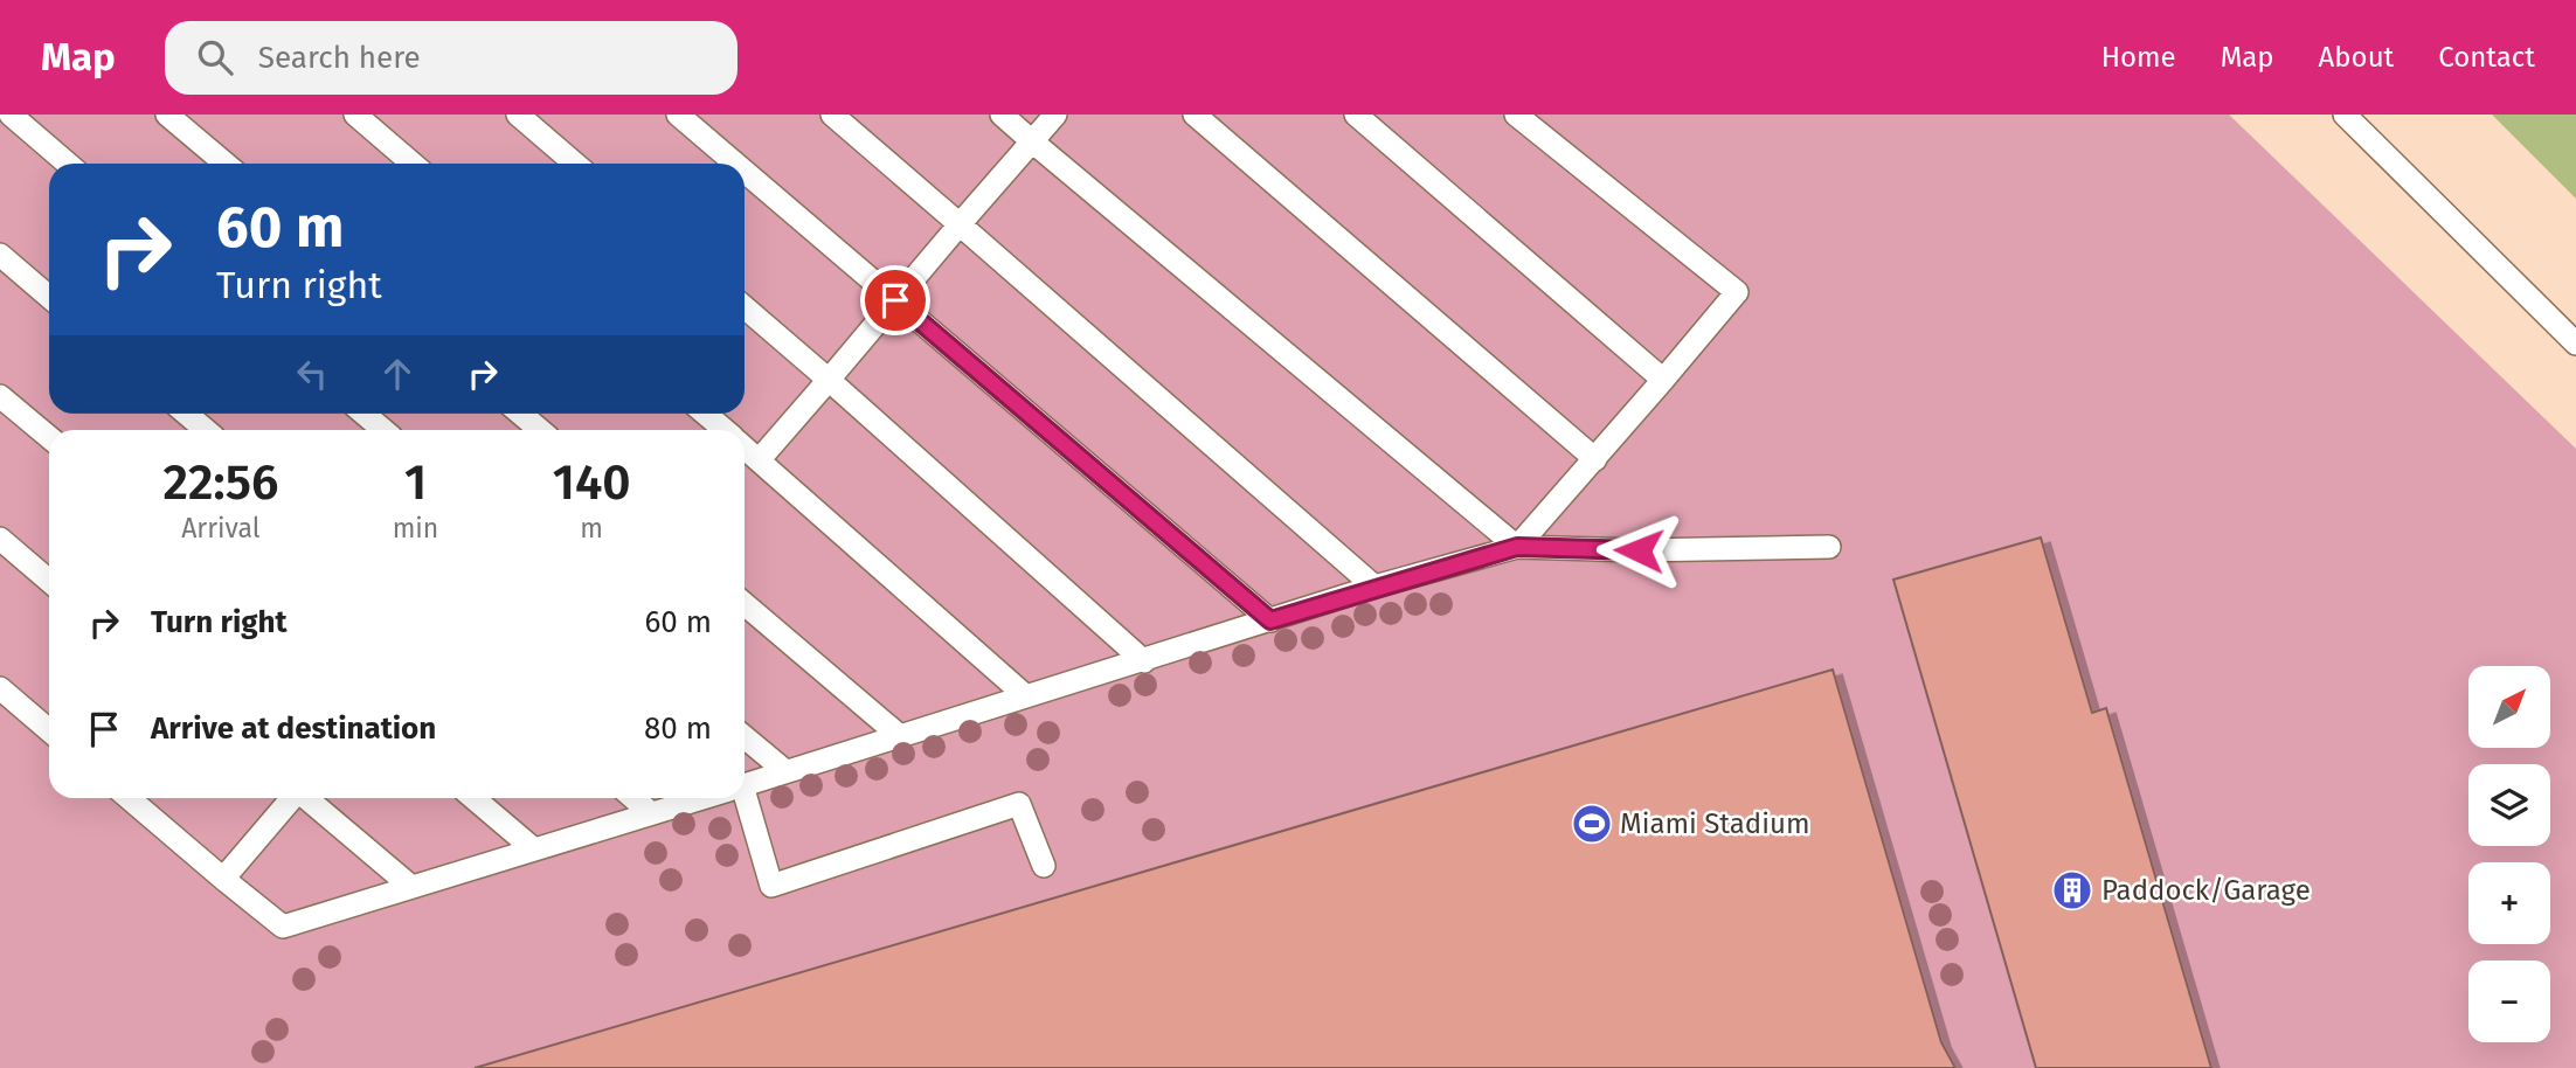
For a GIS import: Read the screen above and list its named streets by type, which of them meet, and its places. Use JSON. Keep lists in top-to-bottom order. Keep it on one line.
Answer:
{"places":{"sports":["Miami Stadium"],"building":["Paddock/Garage"]},"north":"top right","page":{"header":"Map","search":"Search here","nav":["Home","Map","About","Contact"],"turn":["60 m","Turn right"],"eta":["22:56","Arrival","1","min","140","m"],"list":[{"name":"Turn right","value":"60 m"},{"name":"Arrive at destination","value":"80 m"}],"map_buttons":["+","−"]}}
